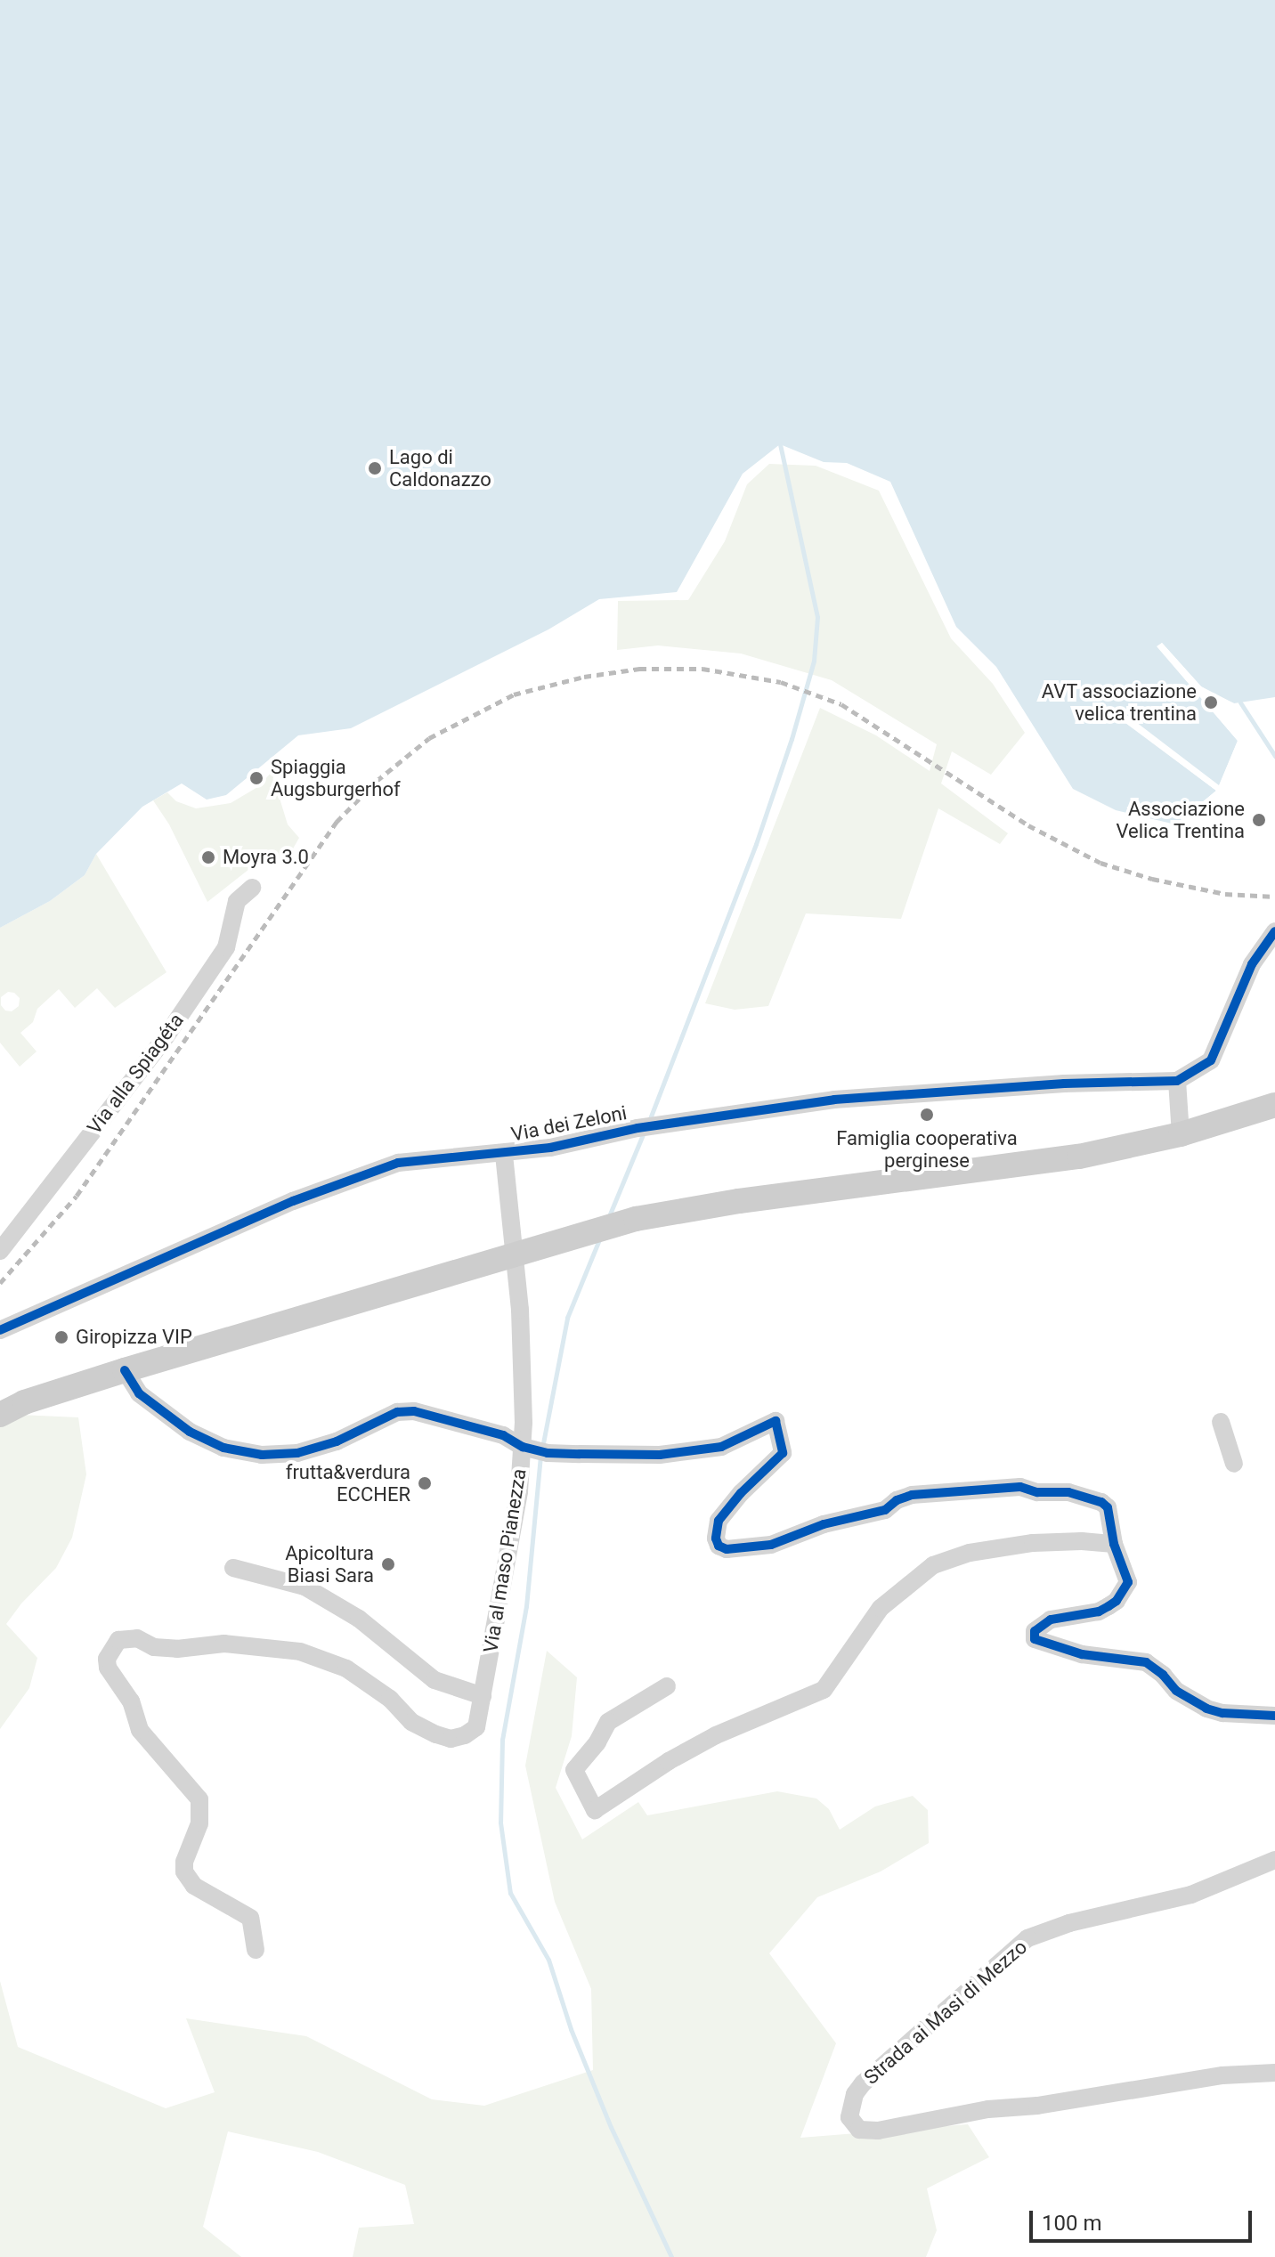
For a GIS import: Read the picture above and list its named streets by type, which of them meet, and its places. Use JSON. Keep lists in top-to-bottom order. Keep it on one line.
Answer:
{"streets":{"street":["Via alla Spiagéta","Via dei Zeloni","Via al maso Pianezza","Strada ai Masi di Mezzo"]},"crossings":[["Via dei Zeloni","Via al maso Pianezza"]],"places":["Lago di Caldonazzo","AVT associazione velica trentina","Spiaggia Augsburgerhof","Associazione Velica Trentina","Moyra 3.0","Famiglia cooperativa perginese","Giropizza VIP","frutta&verdura ECCHER","Apicoltura Biasi Sara"],"scale_bar":"100 m"}
